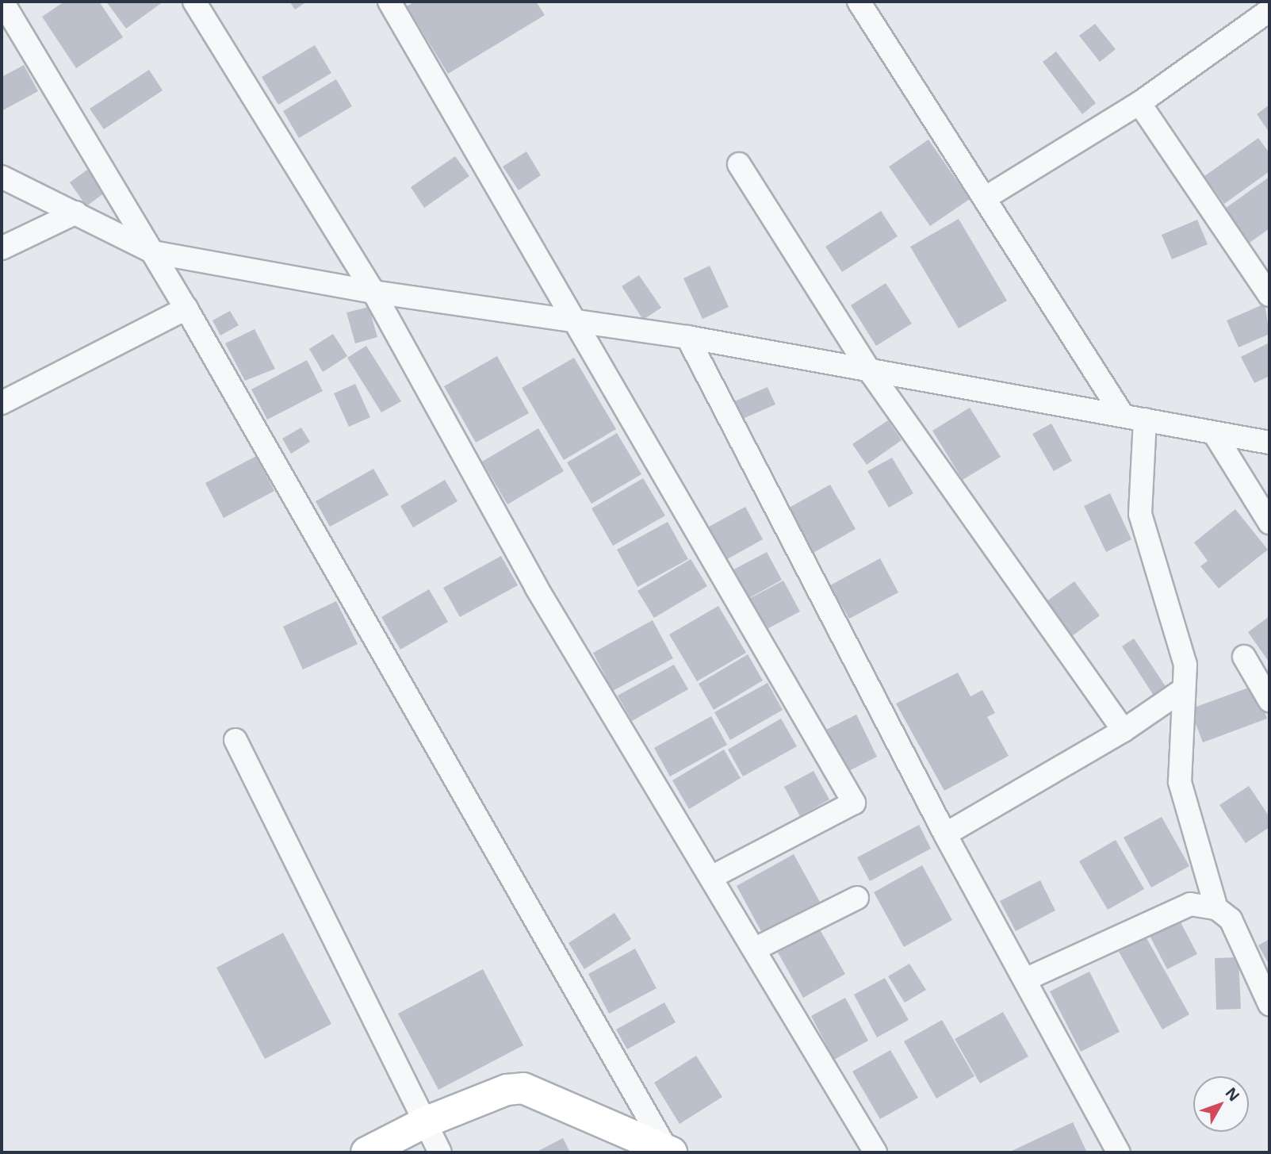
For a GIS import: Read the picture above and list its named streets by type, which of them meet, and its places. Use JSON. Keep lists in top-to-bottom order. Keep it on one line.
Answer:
{"north":"top right"}
